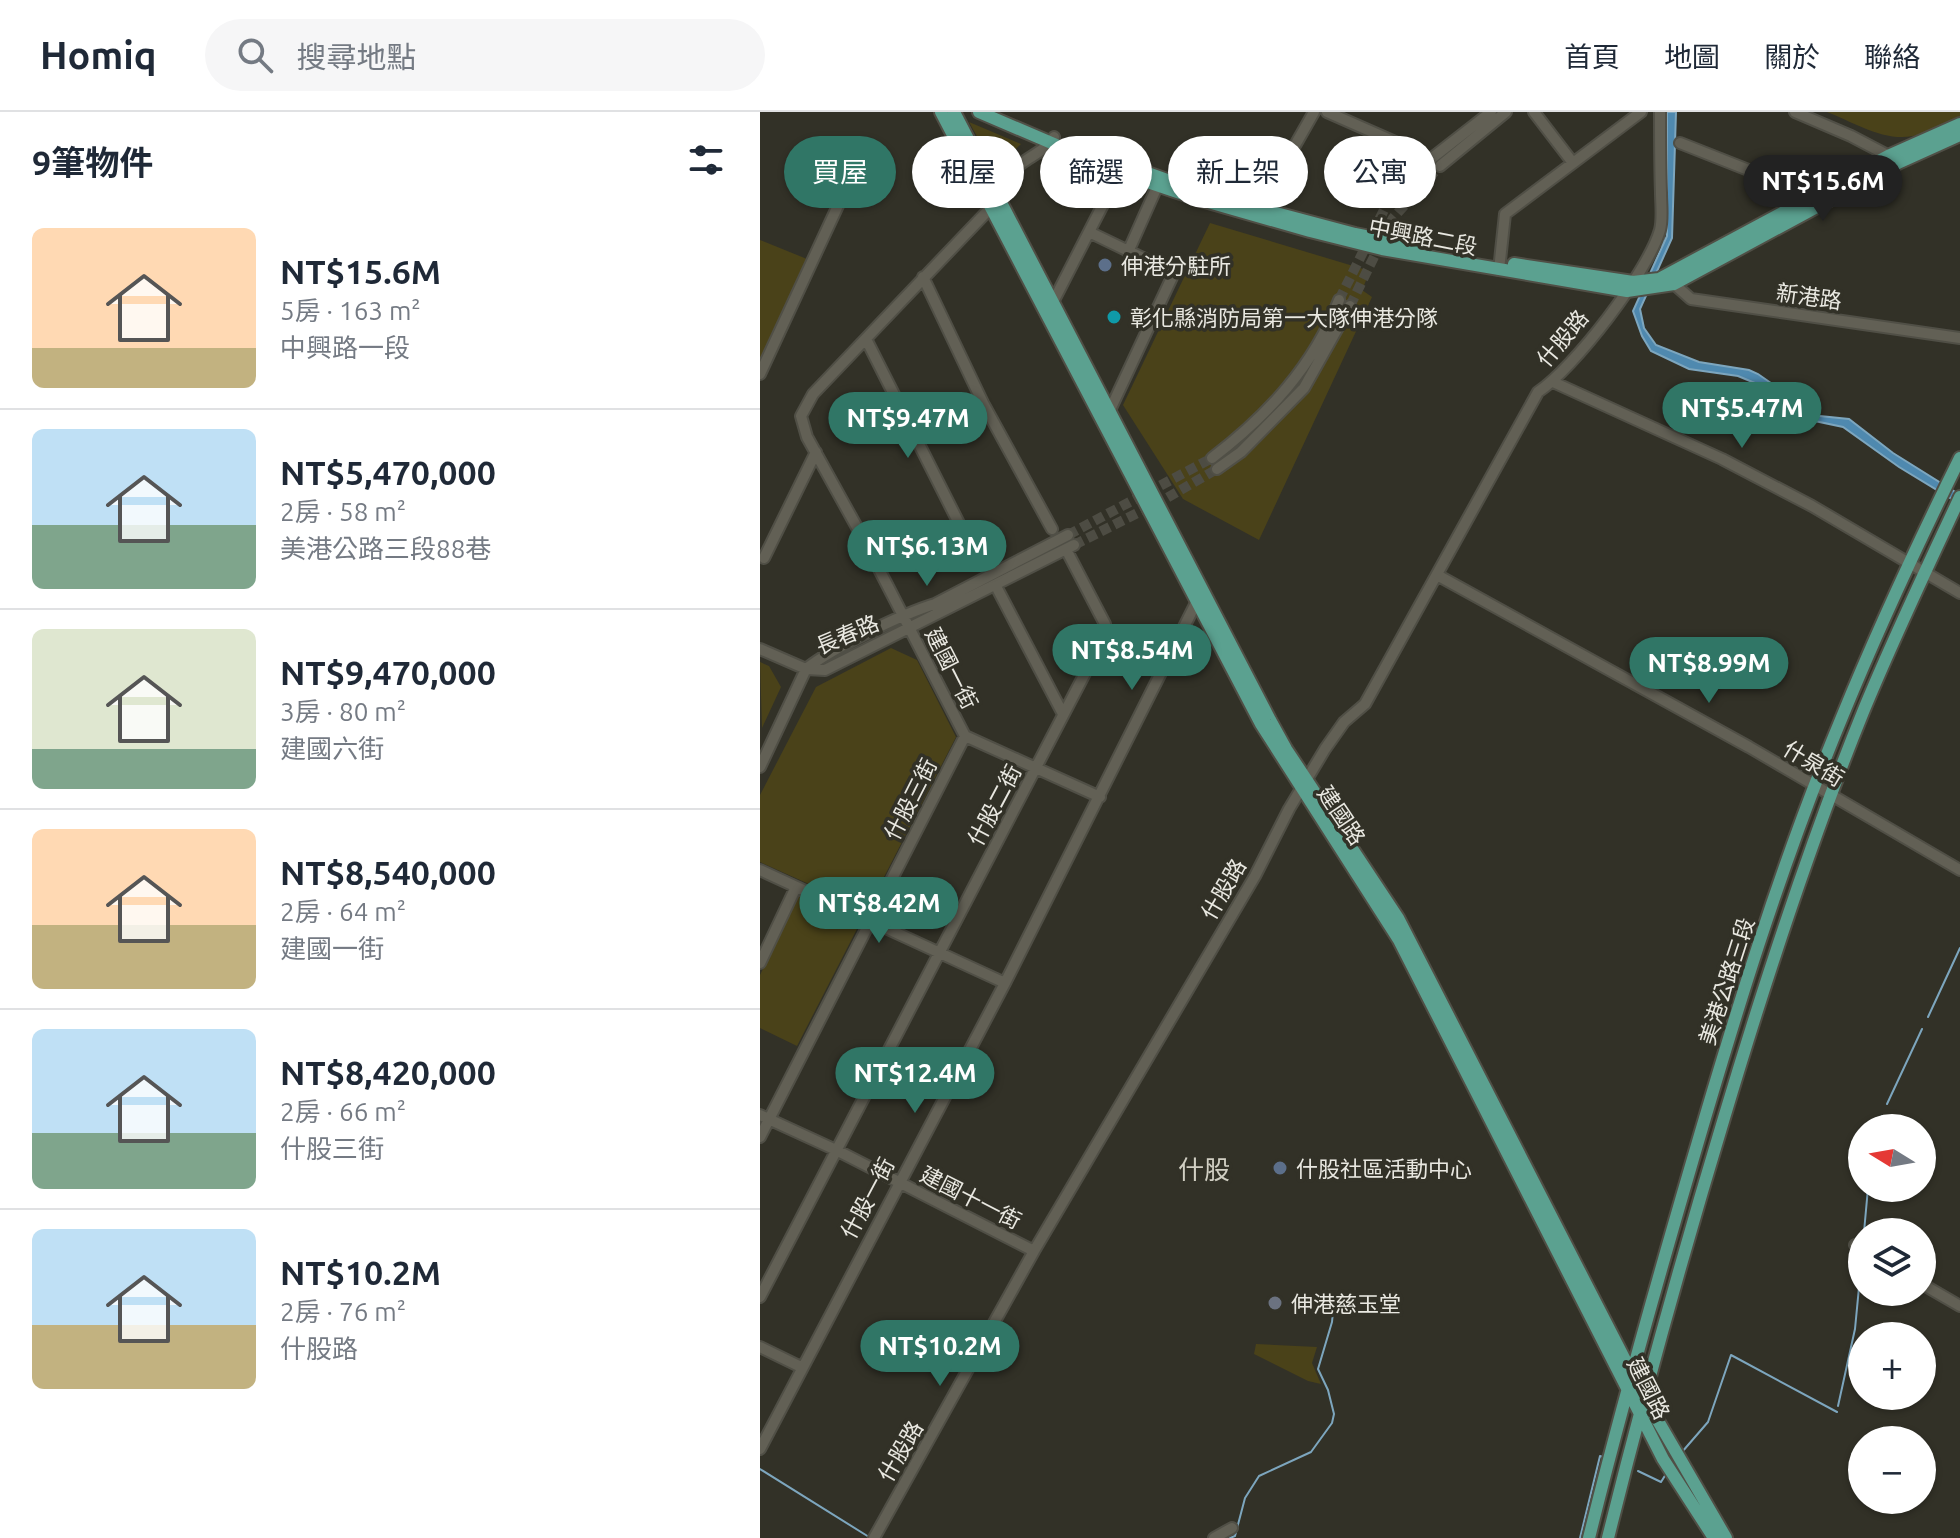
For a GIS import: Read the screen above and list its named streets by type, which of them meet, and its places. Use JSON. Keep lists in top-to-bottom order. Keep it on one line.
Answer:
{"streets":{"main road":["中興路二段","建國路","美港公路三段"],"street":["新港路","什股路","長春路","建國一街","什泉街","什股三街","什股二街","建國十一街","什股一街"]},"crossings":[["中興路二段","新港路"],["中興路二段","什股路"],["什股路","什泉街"],["什股路","建國路"],["什股路","建國十一街"],["長春路","建國一街"],["長春路","什股二街"],["建國一街","什股三街"],["建國一街","什股二街"],["建國一街","什股一街"],["什泉街","美港公路三段"],["什股三街","建國十一街"],["什股二街","建國十一街"],["建國路","美港公路三段"],["建國十一街","什股一街"]],"districts":["什股"],"places":["伸港分駐所","彰化縣消防局第一大隊伸港分隊","什股社區活動中心","伸港慈玉堂"],"north":"left","page":{"header":"Homiq","search":"搜尋地點","nav":["首頁","地圖","關於","聯絡"],"heading":"9筆物件","chip":["買屋","租屋","篩選","新上架","公寓"],"price":["NT$15.6M","NT$5.47M","NT$9.47M","NT$6.13M","NT$8.54M","NT$8.99M","NT$8.42M","NT$12.4M","NT$10.2M"],"list":[{"name":"NT$15.6M","note":"5房 · 163 m² · 中興路一段"},{"name":"NT$5,470,000","note":"2房 · 58 m² · 美港公路三段88巷"},{"name":"NT$9,470,000","note":"3房 · 80 m² · 建國六街"},{"name":"NT$8,540,000","note":"2房 · 64 m² · 建國一街"},{"name":"NT$8,420,000","note":"2房 · 66 m² · 什股三街"},{"name":"NT$10.2M","note":"2房 · 76 m² · 什股路"}],"map_buttons":["+","−"]}}
